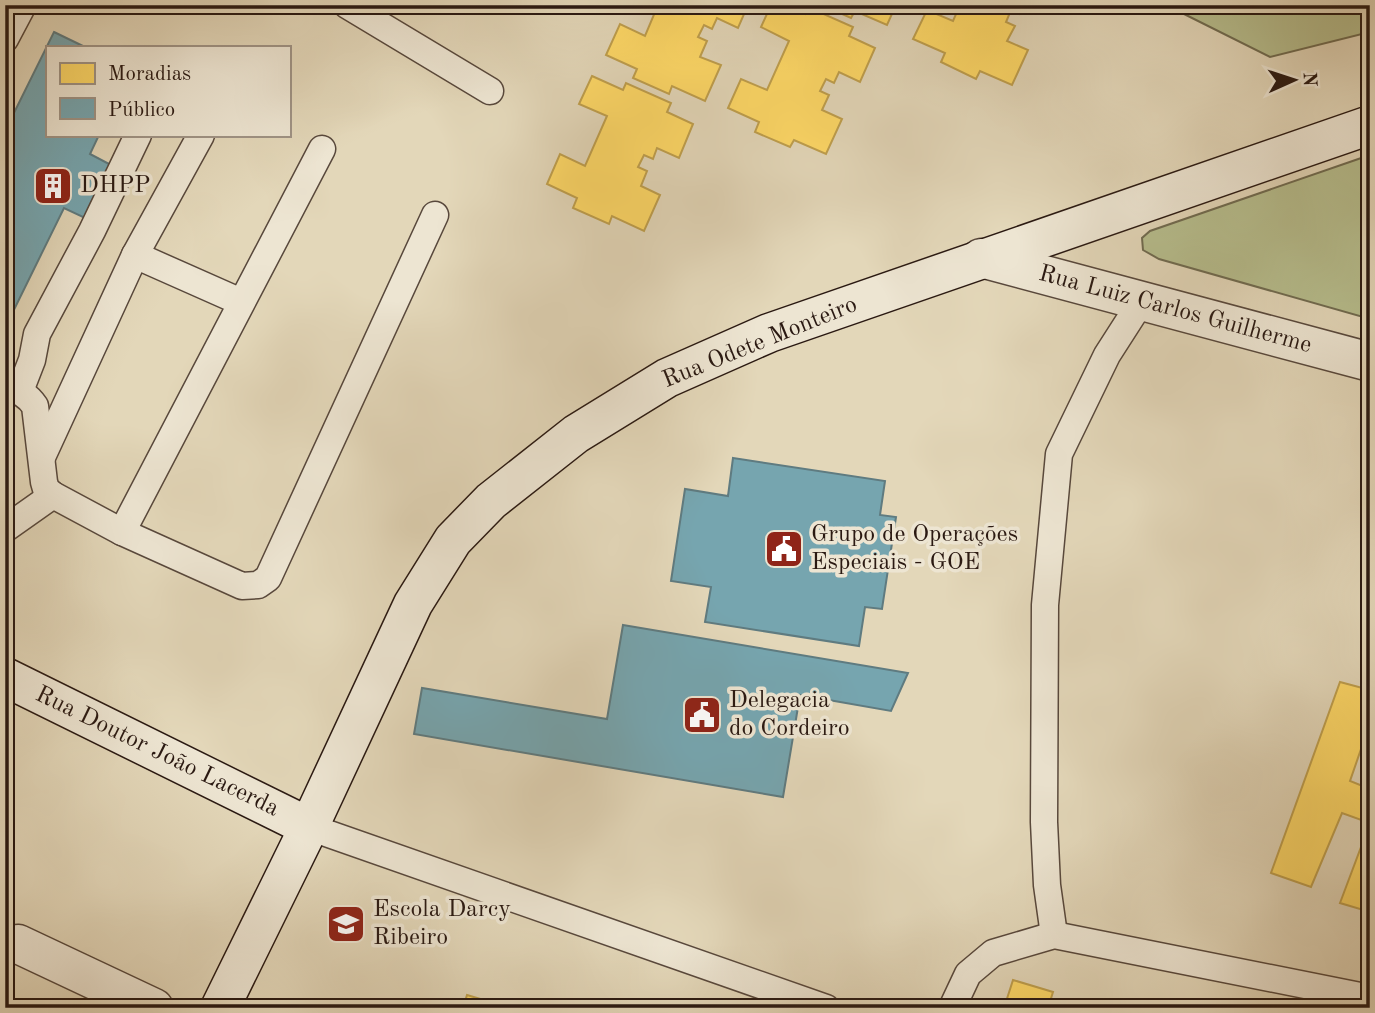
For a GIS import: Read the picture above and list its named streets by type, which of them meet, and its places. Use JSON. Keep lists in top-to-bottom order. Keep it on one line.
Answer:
{"streets":{"main road":["Rua Luiz Carlos Guilherme","Rua Odete Monteiro","Rua Doutor João Lacerda"]},"crossings":[["Rua Luiz Carlos Guilherme","Rua Odete Monteiro"],["Rua Odete Monteiro","Rua Doutor João Lacerda"]],"places":{"building":["DHPP"],"public building":["Grupo de Operações Especiais - GOE","Delegacia do Cordeiro"],"school or university":["Escola Darcy Ribeiro"]},"legend":["Moradias","Público"],"north":"right"}
